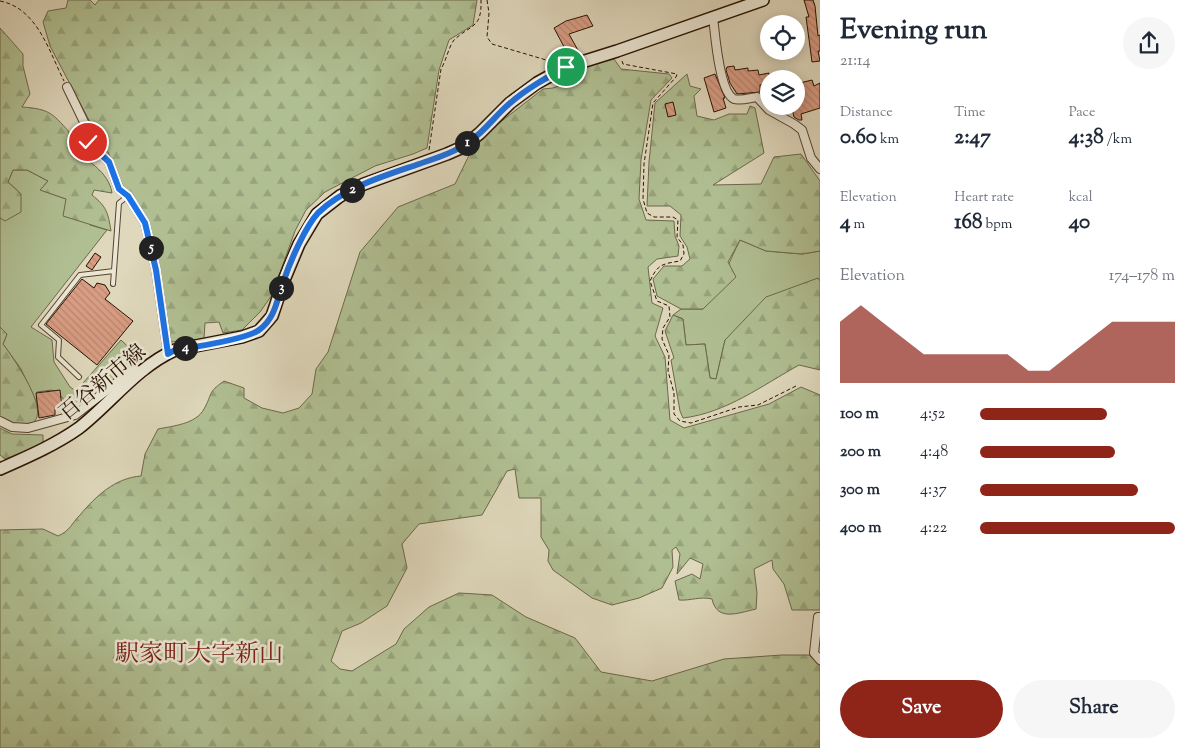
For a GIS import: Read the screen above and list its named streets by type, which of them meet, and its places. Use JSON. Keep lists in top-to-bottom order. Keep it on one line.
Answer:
{"streets":{"main road":["百谷新市線"]},"districts":["駅家町大字新山"],"page":{"heading":["Evening run","21:14"],"stats":[["Distance","0.60 km"],["Time","2:47"],["Pace","4:38 /km"],["Elevation","4 m"],["Heart rate","168 bpm"],["kcal","40"]],"pins":["1","2","5","3","4"],"chart":["Elevation","174–178 m"],"list":[{"name":"100 m","note":"4:52"},{"name":"200 m","note":"4:48"},{"name":"300 m","note":"4:37"},{"name":"400 m","note":"4:22"}],"buttons":["Save","Share"]}}
